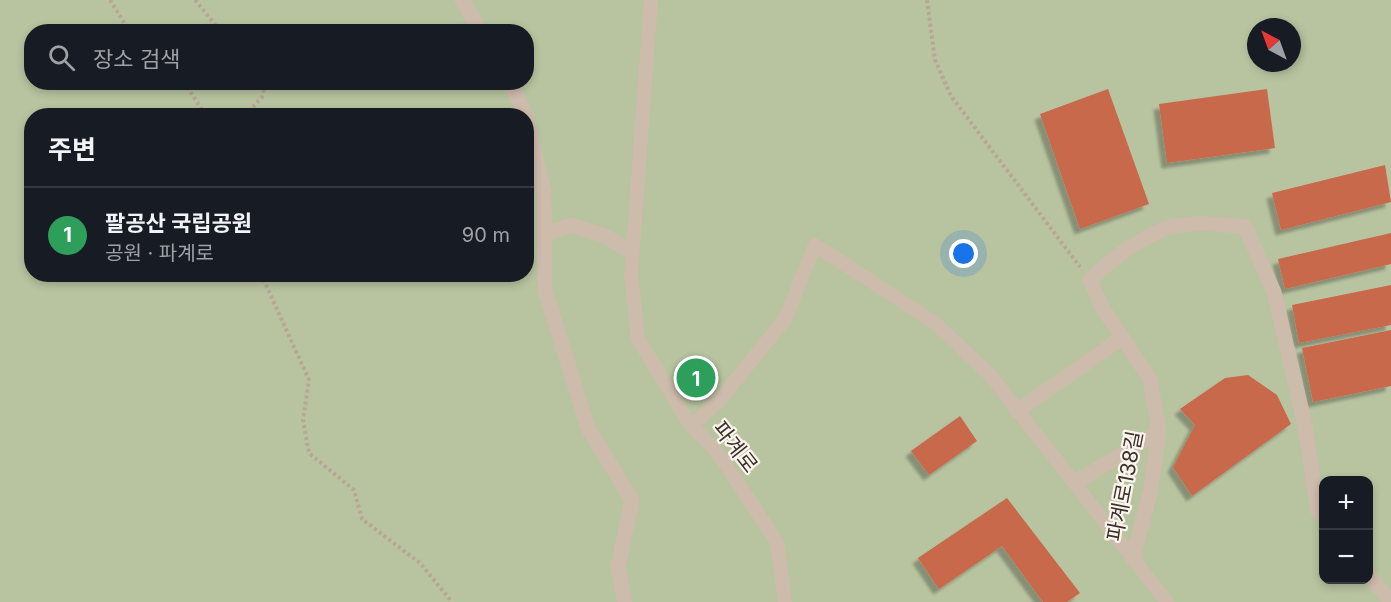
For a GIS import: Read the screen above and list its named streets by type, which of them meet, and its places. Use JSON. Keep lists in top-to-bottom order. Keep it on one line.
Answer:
{"streets":{"street":["파계로138길"],"lane":["파계로"]},"crossings":[["파계로","파계로138길"]],"north":"top left","page":{"search":"장소 검색","heading":"주변","list":[{"mark":"1","name":"팔공산 국립공원","note":"공원 · 파계로","value":"90 m"}],"pins":"1","map_buttons":["+","−"]}}
